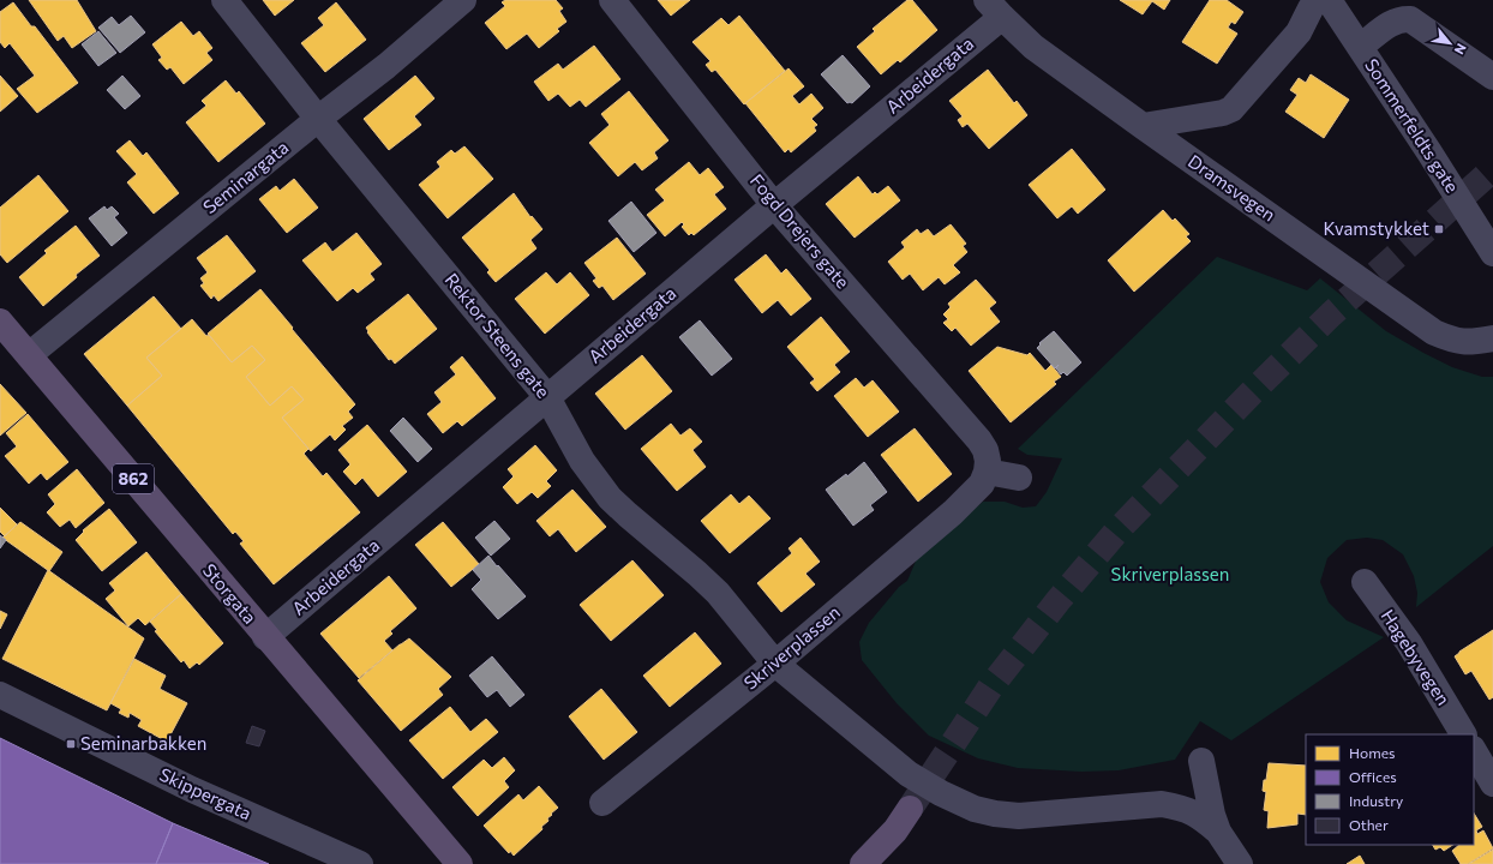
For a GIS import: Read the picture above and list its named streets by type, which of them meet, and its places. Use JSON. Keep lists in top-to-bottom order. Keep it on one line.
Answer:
{"streets":{"main road":["862","Storgata"],"street":["Arbeidergata","Sommerfeldts gate","Seminargata","Dramsvegen","Fogd Drejers gate","Rektor Steens gate","Skriverplassen","Hagebyvegen","Skippergata"]},"crossings":[["Arbeidergata","Dramsvegen"],["Arbeidergata","Fogd Drejers gate"],["Arbeidergata","Rektor Steens gate"],["Arbeidergata","Storgata"],["Seminargata","Rektor Steens gate"],["Seminargata","Storgata"],["Fogd Drejers gate","Skriverplassen"],["Rektor Steens gate","Skriverplassen"]],"parks":["Skriverplassen"],"places":{"transit":["Kvamstykket","Seminarbakken"]},"legend":["Homes","Offices","Industry","Other"],"north":"bottom right"}
